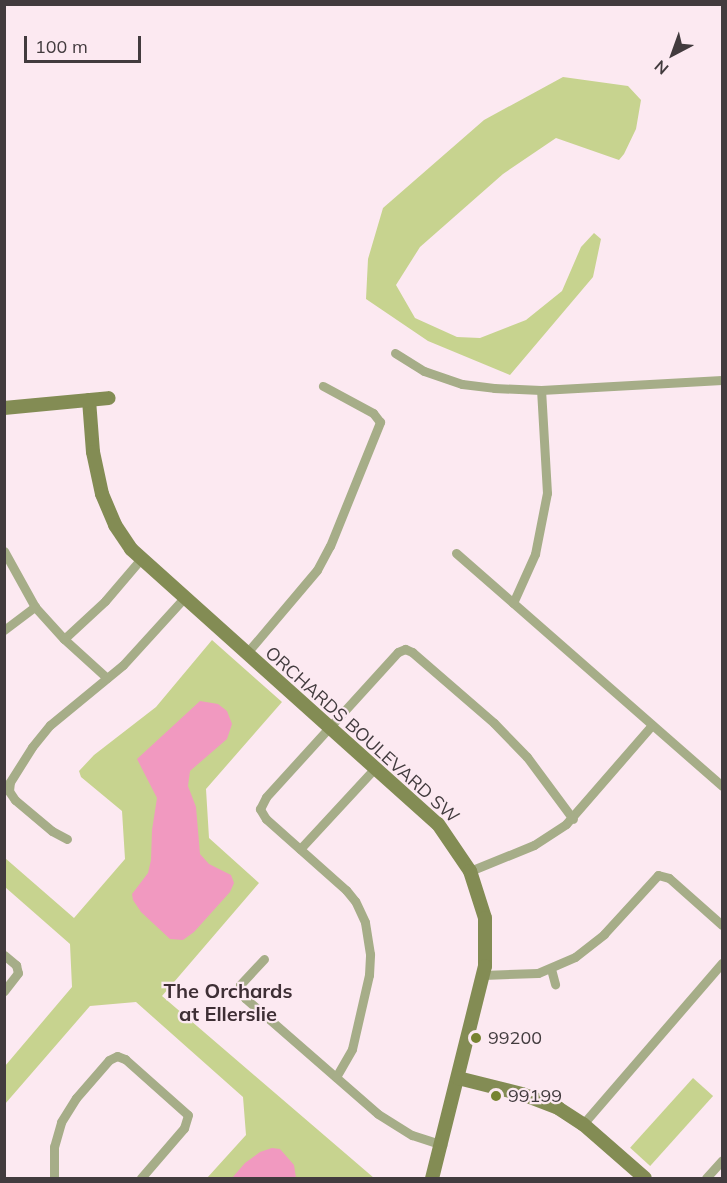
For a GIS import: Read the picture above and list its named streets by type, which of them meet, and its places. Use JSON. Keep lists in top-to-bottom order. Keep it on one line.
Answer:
{"streets":{"street":["ORCHARDS BOULEVARD SW"]},"districts":["The Orchards at Ellerslie"],"places":["99200","99199"],"scale_bar":"100 m","north":"bottom left"}
